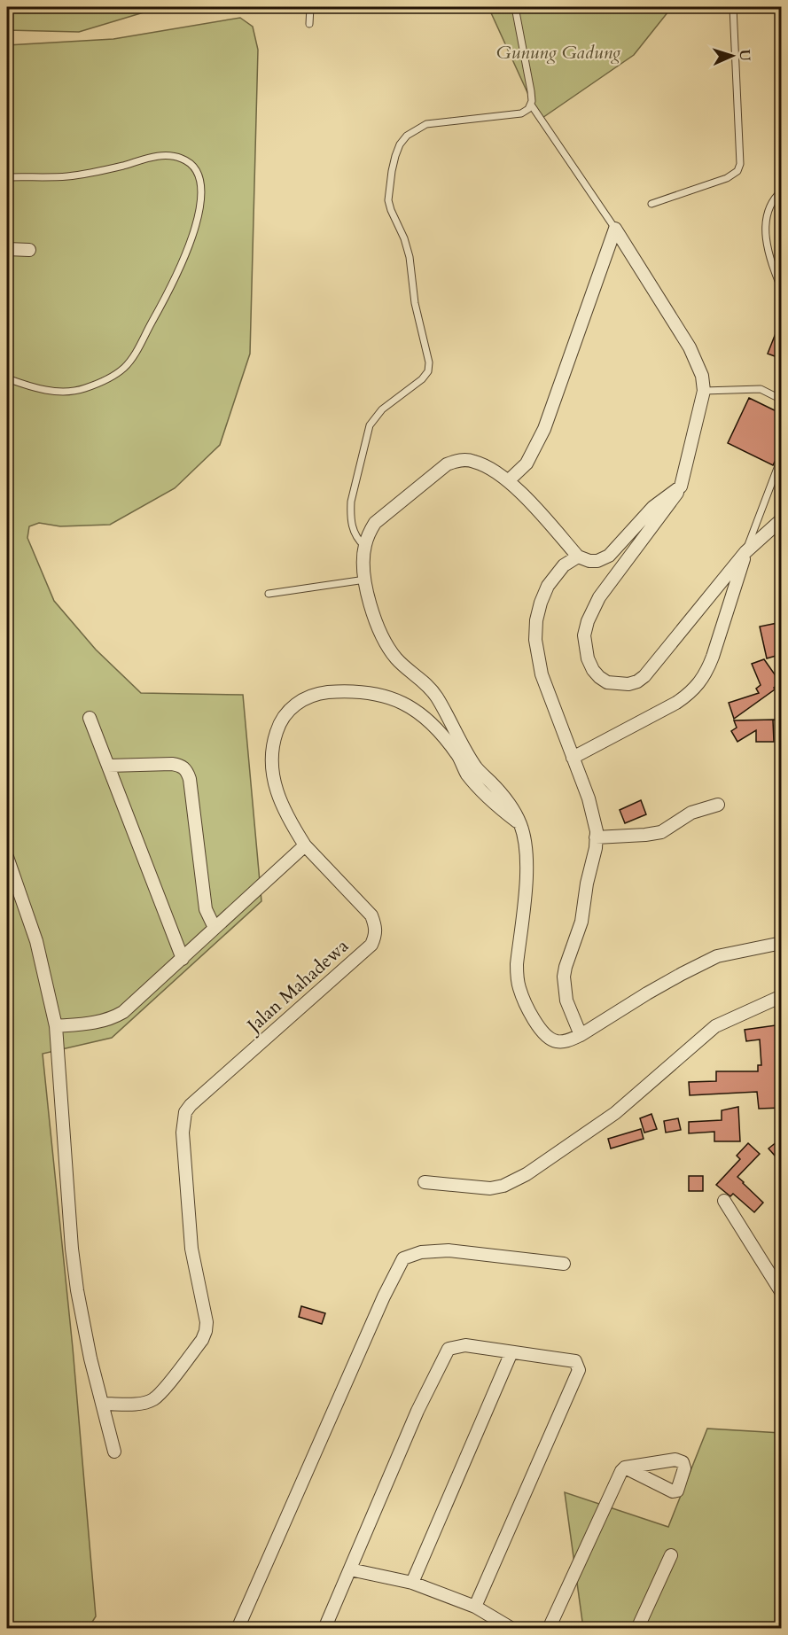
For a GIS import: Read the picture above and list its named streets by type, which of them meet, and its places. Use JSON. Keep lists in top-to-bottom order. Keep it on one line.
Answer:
{"streets":{"street":["Jalan Mahadewa"]},"parks":["Gunung Gadung"],"north":"right"}
